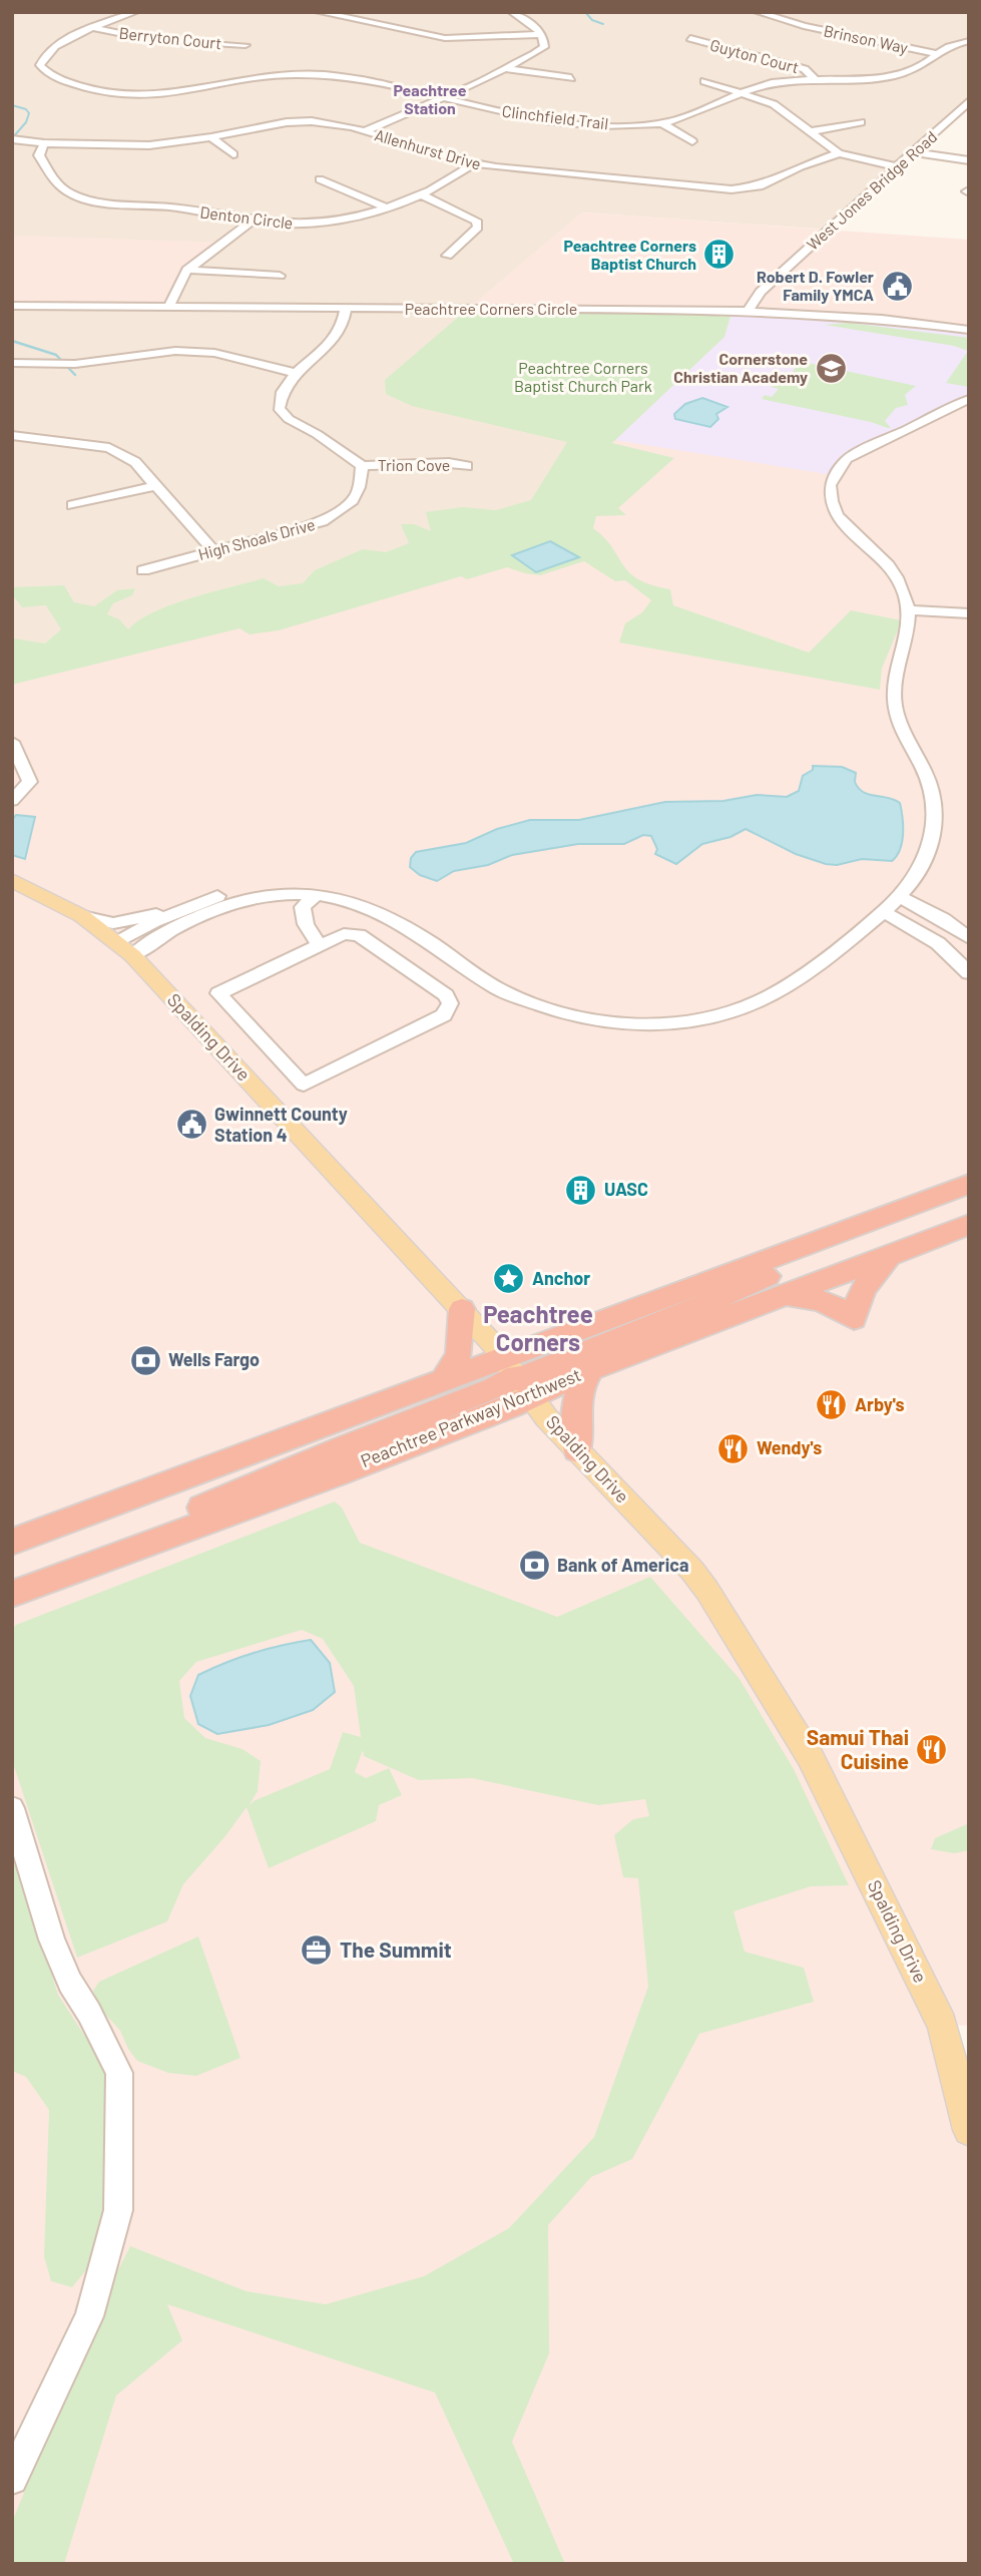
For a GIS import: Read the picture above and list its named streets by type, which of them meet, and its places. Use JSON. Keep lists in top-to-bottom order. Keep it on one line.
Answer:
{"streets":{"highway":["Peachtree Parkway Northwest"],"main road":["Spalding Drive"],"street":["Berryton Court","Brinson Way","Guyton Court","Clinchfield Trail","Allenhurst Drive","West Jones Bridge Road","Denton Circle","Peachtree Corners Circle","Trion Cove","High Shoals Drive"]},"crossings":[["Berryton Court","Clinchfield Trail"],["Brinson Way","Clinchfield Trail"],["Guyton Court","Clinchfield Trail"],["Allenhurst Drive","Denton Circle"],["West Jones Bridge Road","Peachtree Corners Circle"],["Trion Cove","High Shoals Drive"],["Spalding Drive","Peachtree Parkway Northwest"]],"districts":["Peachtree Station","Peachtree Corners"],"parks":["Peachtree Corners Baptist Church Park"],"places":{"building":["Peachtree Corners Baptist Church","UASC"],"public building":["Robert D. Fowler Family YMCA","Gwinnett County Station 4"],"school or university":["Cornerstone Christian Academy"],"place":["Anchor"],"bank":["Wells Fargo","Bank of America"],"restaurant":["Arby's","Wendy's","Samui Thai Cuisine"],"office":["The Summit"]}}
